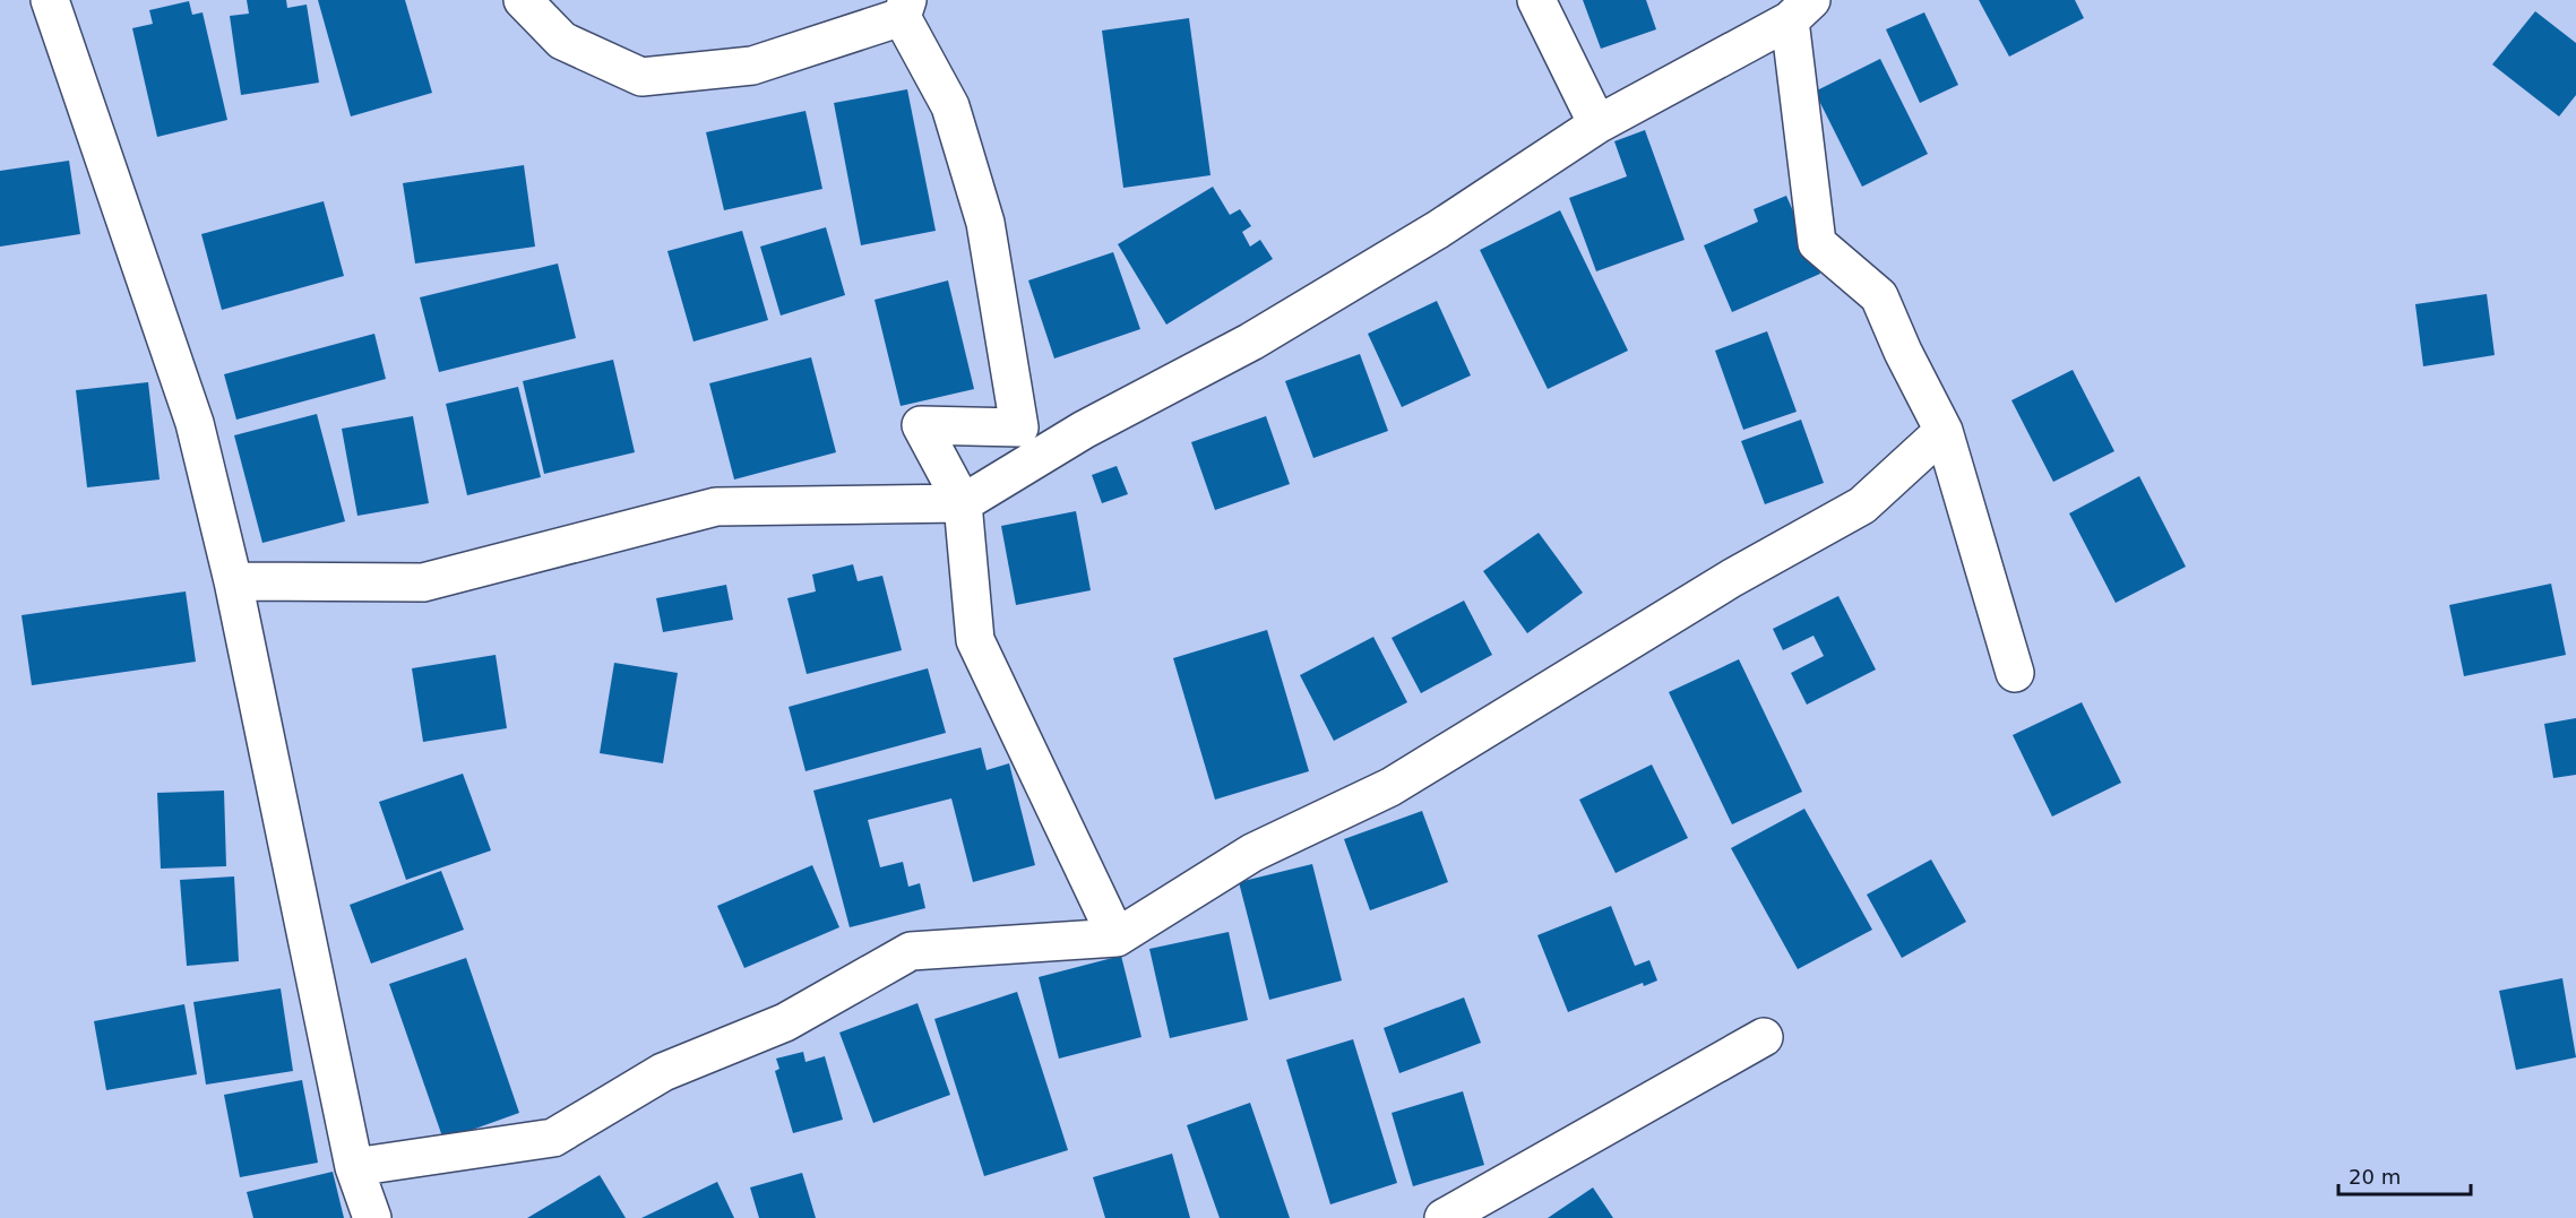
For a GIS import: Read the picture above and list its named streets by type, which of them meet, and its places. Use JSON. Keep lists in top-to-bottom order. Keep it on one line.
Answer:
{"scale_bar":"20 m"}
